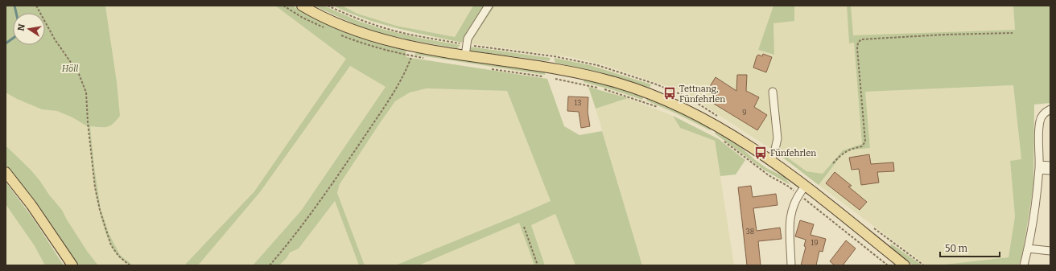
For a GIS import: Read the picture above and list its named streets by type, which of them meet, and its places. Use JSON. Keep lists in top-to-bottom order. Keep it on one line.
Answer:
{"parks":["Höll"],"places":{"bus stop":["Tettnang, Fünfehrlen","Fünfehrlen"]},"house_numbers":["13","9","38","19"],"scale_bar":"50 m","north":"left"}
